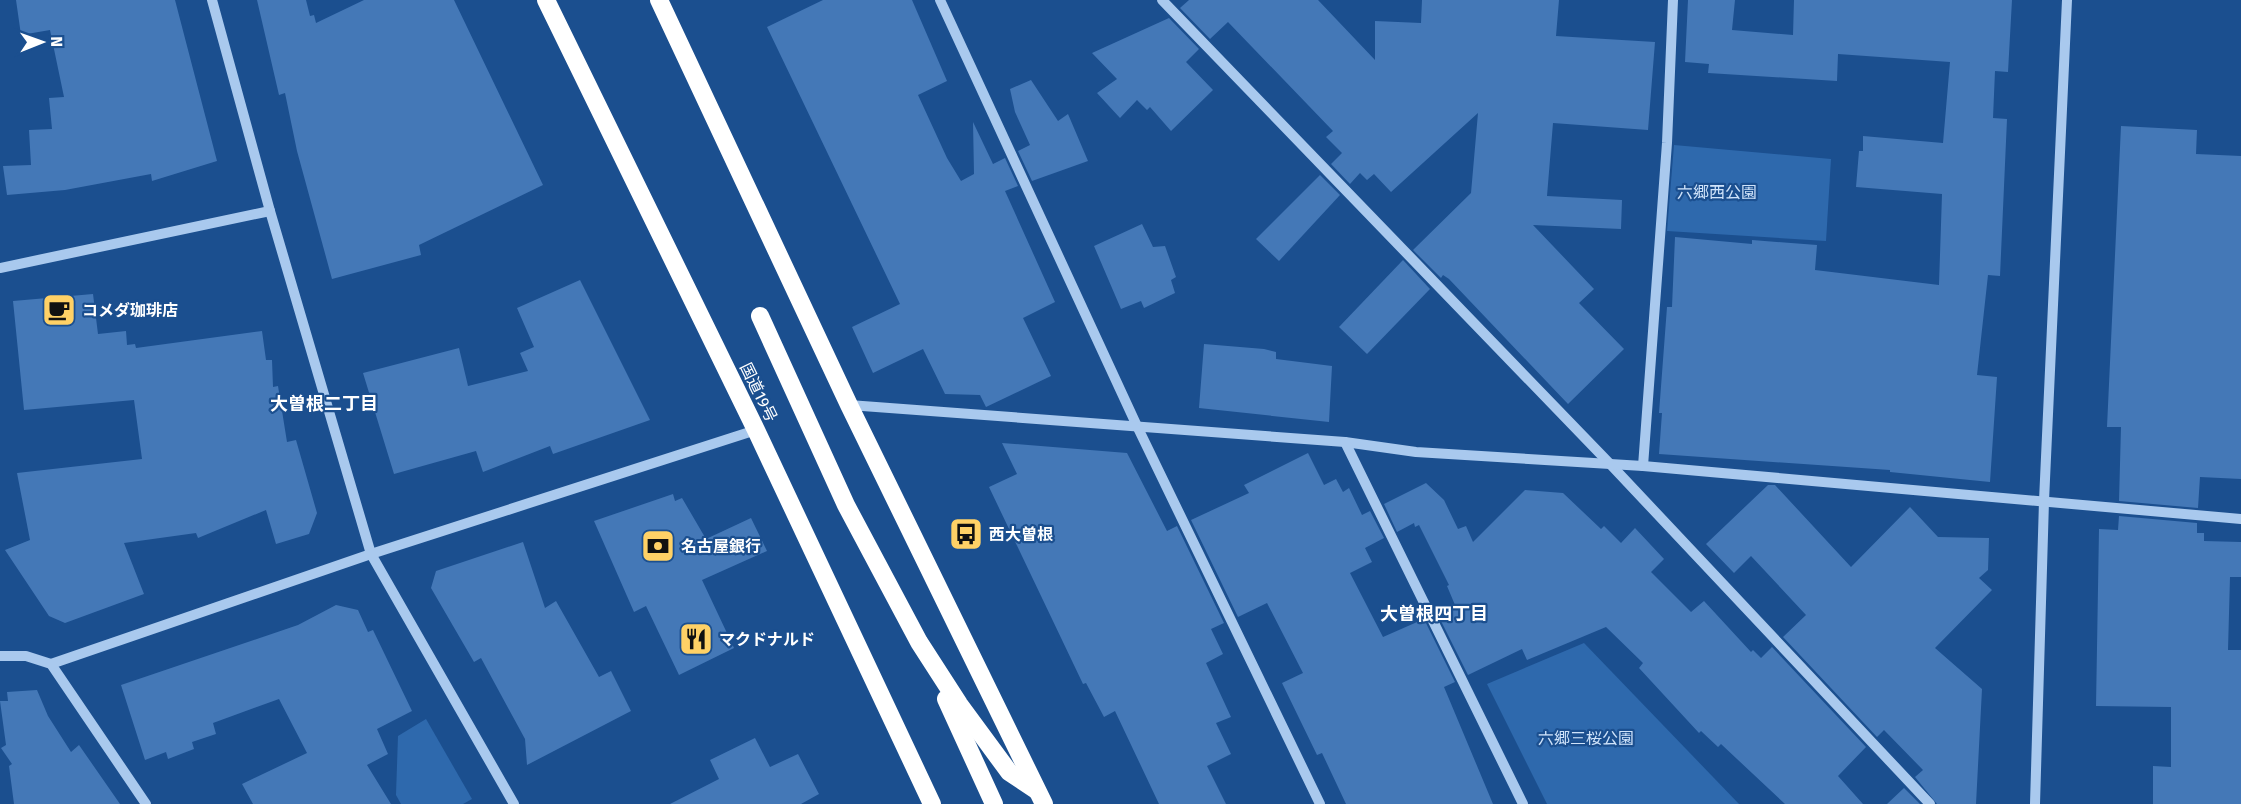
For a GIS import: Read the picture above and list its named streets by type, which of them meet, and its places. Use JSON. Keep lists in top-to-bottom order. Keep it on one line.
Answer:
{"streets":{"highway":["国道19号"]},"districts":["大曽根二丁目","大曽根四丁目"],"parks":["六郷西公園","六郷三桜公園"],"places":{"cafe":["コメダ珈琲店"],"bus stop":["西大曽根"],"bank":["名古屋銀行"],"restaurant":["マクドナルド"]},"north":"right"}
